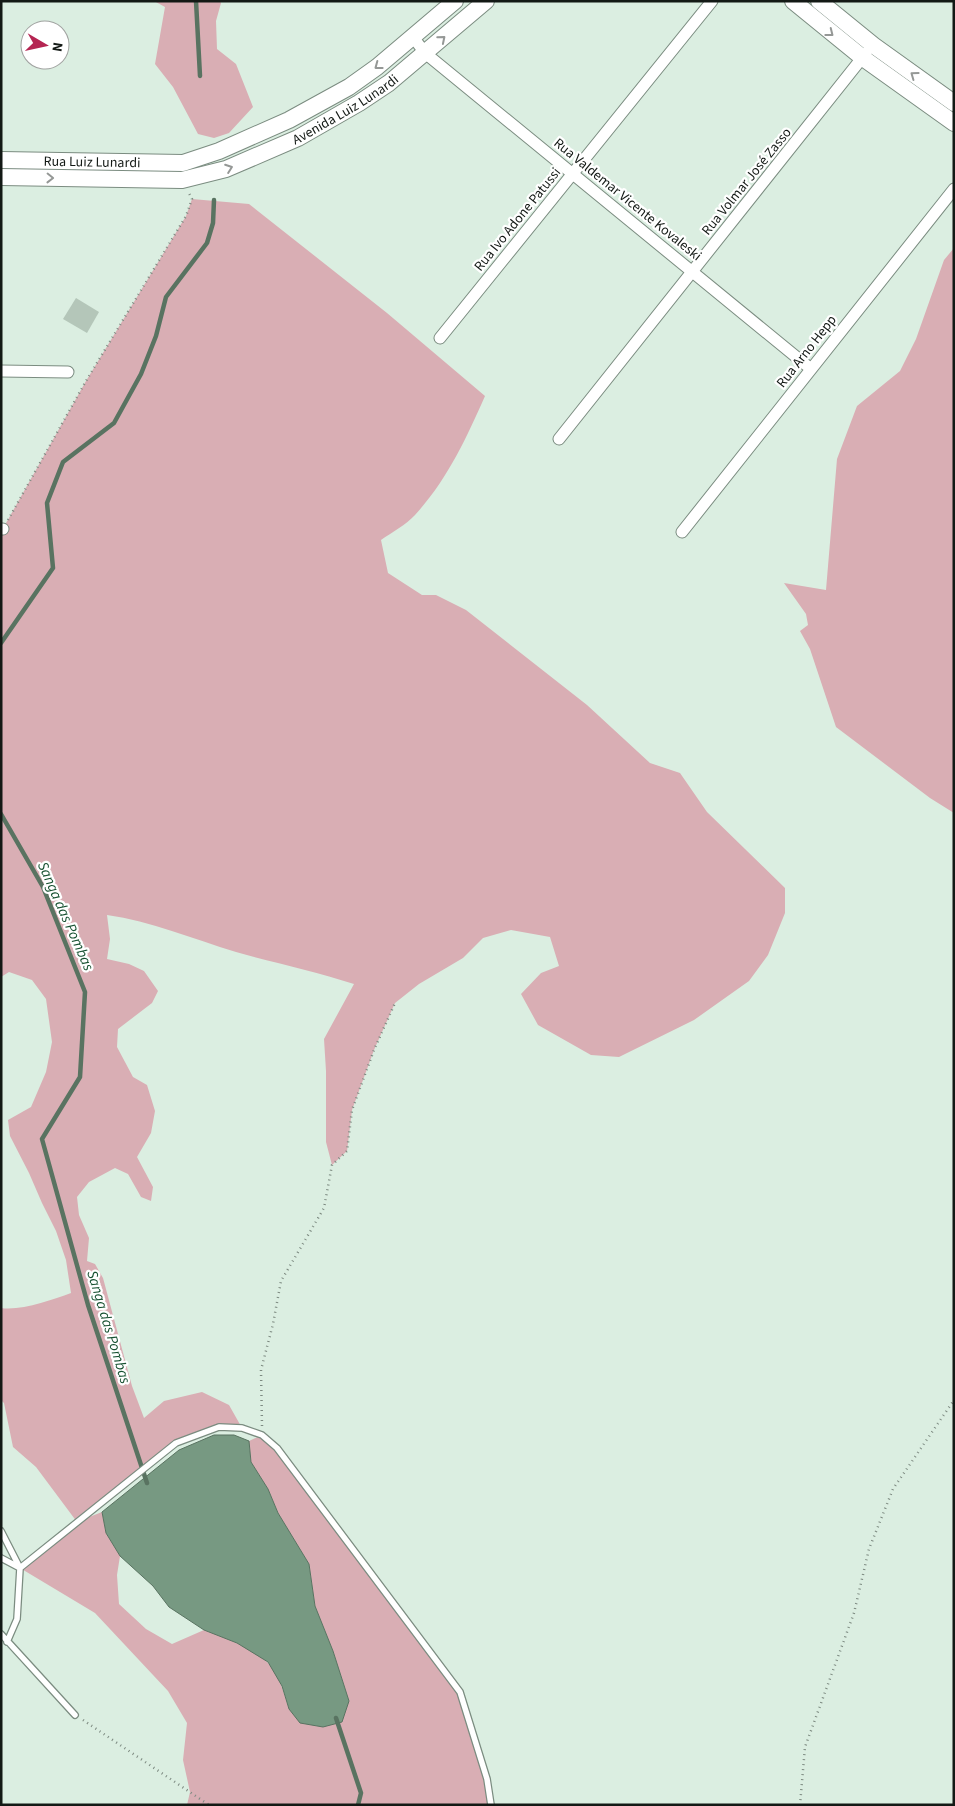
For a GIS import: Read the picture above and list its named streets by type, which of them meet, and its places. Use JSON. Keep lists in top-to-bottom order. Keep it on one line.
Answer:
{"streets":{"street":["Avenida Luiz Lunardi","Rua Luiz Lunardi","Rua Volmar José Zasso","Rua Valdemar Vicente Kovaleski","Rua Ivo Adone Patussi","Rua Arno Hepp"]},"crossings":[["Avenida Luiz Lunardi","Rua Luiz Lunardi"],["Avenida Luiz Lunardi","Rua Valdemar Vicente Kovaleski"],["Rua Volmar José Zasso","Rua Valdemar Vicente Kovaleski"],["Rua Valdemar Vicente Kovaleski","Rua Ivo Adone Patussi"],["Rua Valdemar Vicente Kovaleski","Rua Arno Hepp"]],"water":["Sanga das Pombas"],"north":"right"}
